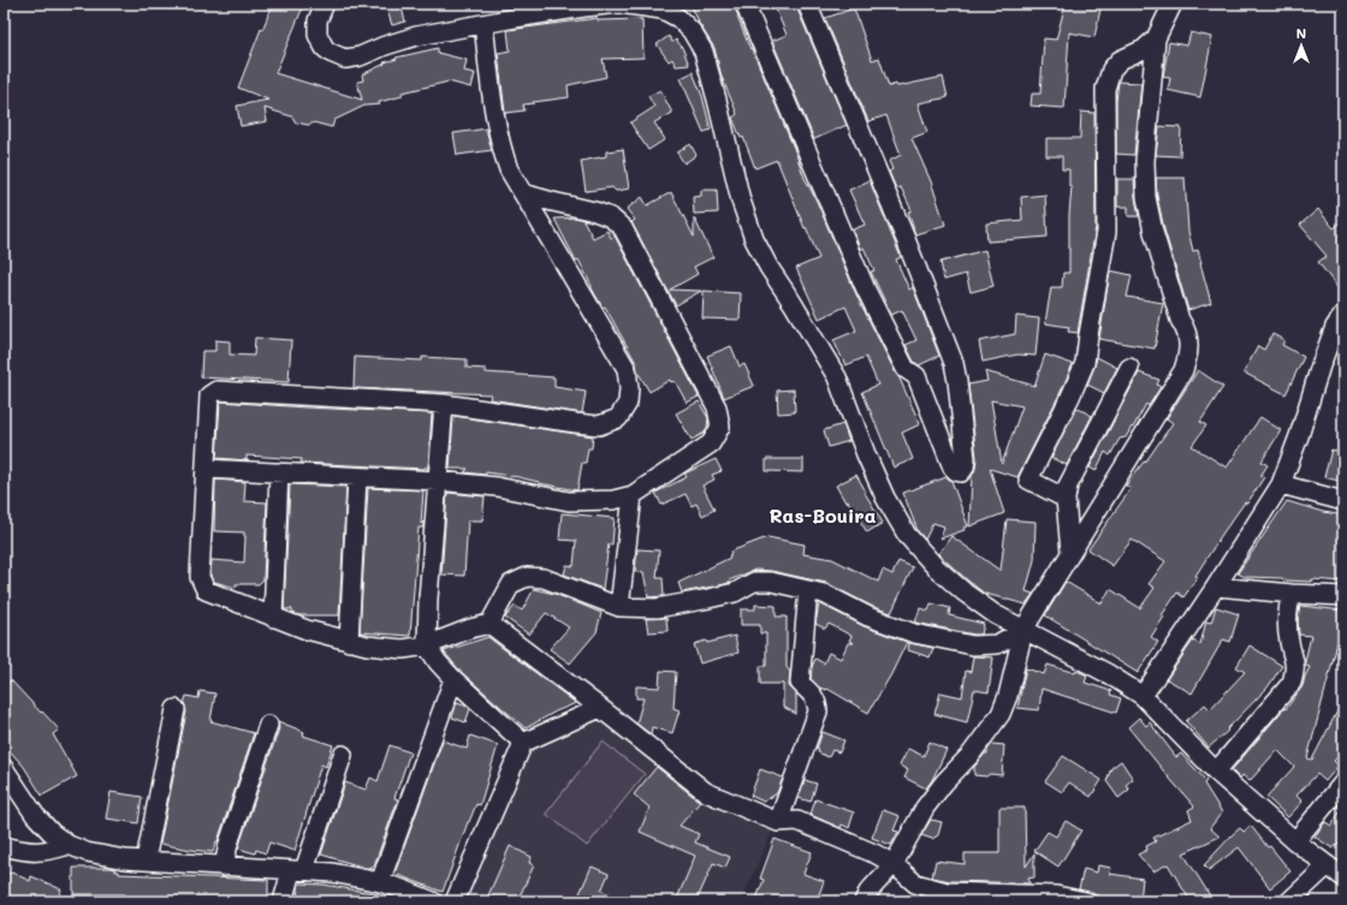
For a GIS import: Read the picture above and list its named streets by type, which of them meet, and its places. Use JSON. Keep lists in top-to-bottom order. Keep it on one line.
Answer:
{"districts":["Ras-Bouira"],"north":"top"}
